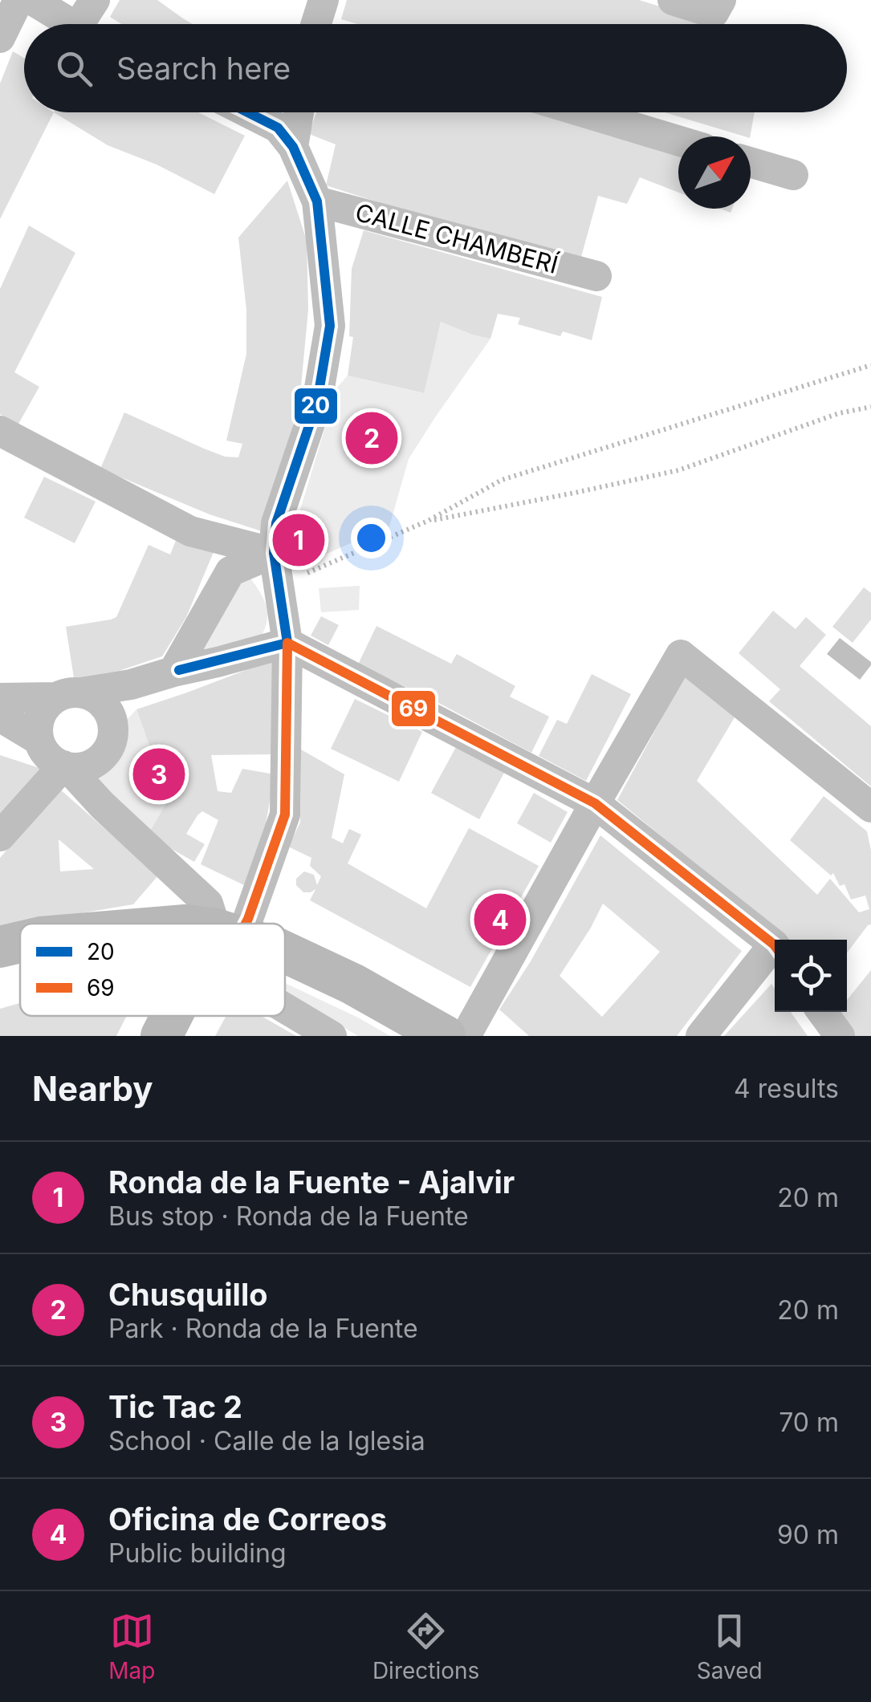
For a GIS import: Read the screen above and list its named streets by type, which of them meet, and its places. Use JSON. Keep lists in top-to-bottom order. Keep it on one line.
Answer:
{"streets":{"street":["CALLE CHAMBERÍ"]},"lines":["transit line 20","transit line 69"],"legend":["20","69"],"north":"top right","page":{"search":"Search here","pins":["2","1","3","4"],"heading":["Nearby","4 results"],"list":[{"mark":"1","name":"Ronda de la Fuente - Ajalvir","note":"Bus stop · Ronda de la Fuente","value":"20 m"},{"mark":"2","name":"Chusquillo","note":"Park · Ronda de la Fuente","value":"20 m"},{"mark":"3","name":"Tic Tac 2","note":"School · Calle de la Iglesia","value":"70 m"},{"mark":"4","name":"Oficina de Correos","note":"Public building","value":"90 m"}],"nav":["Map","Directions","Saved"]}}
